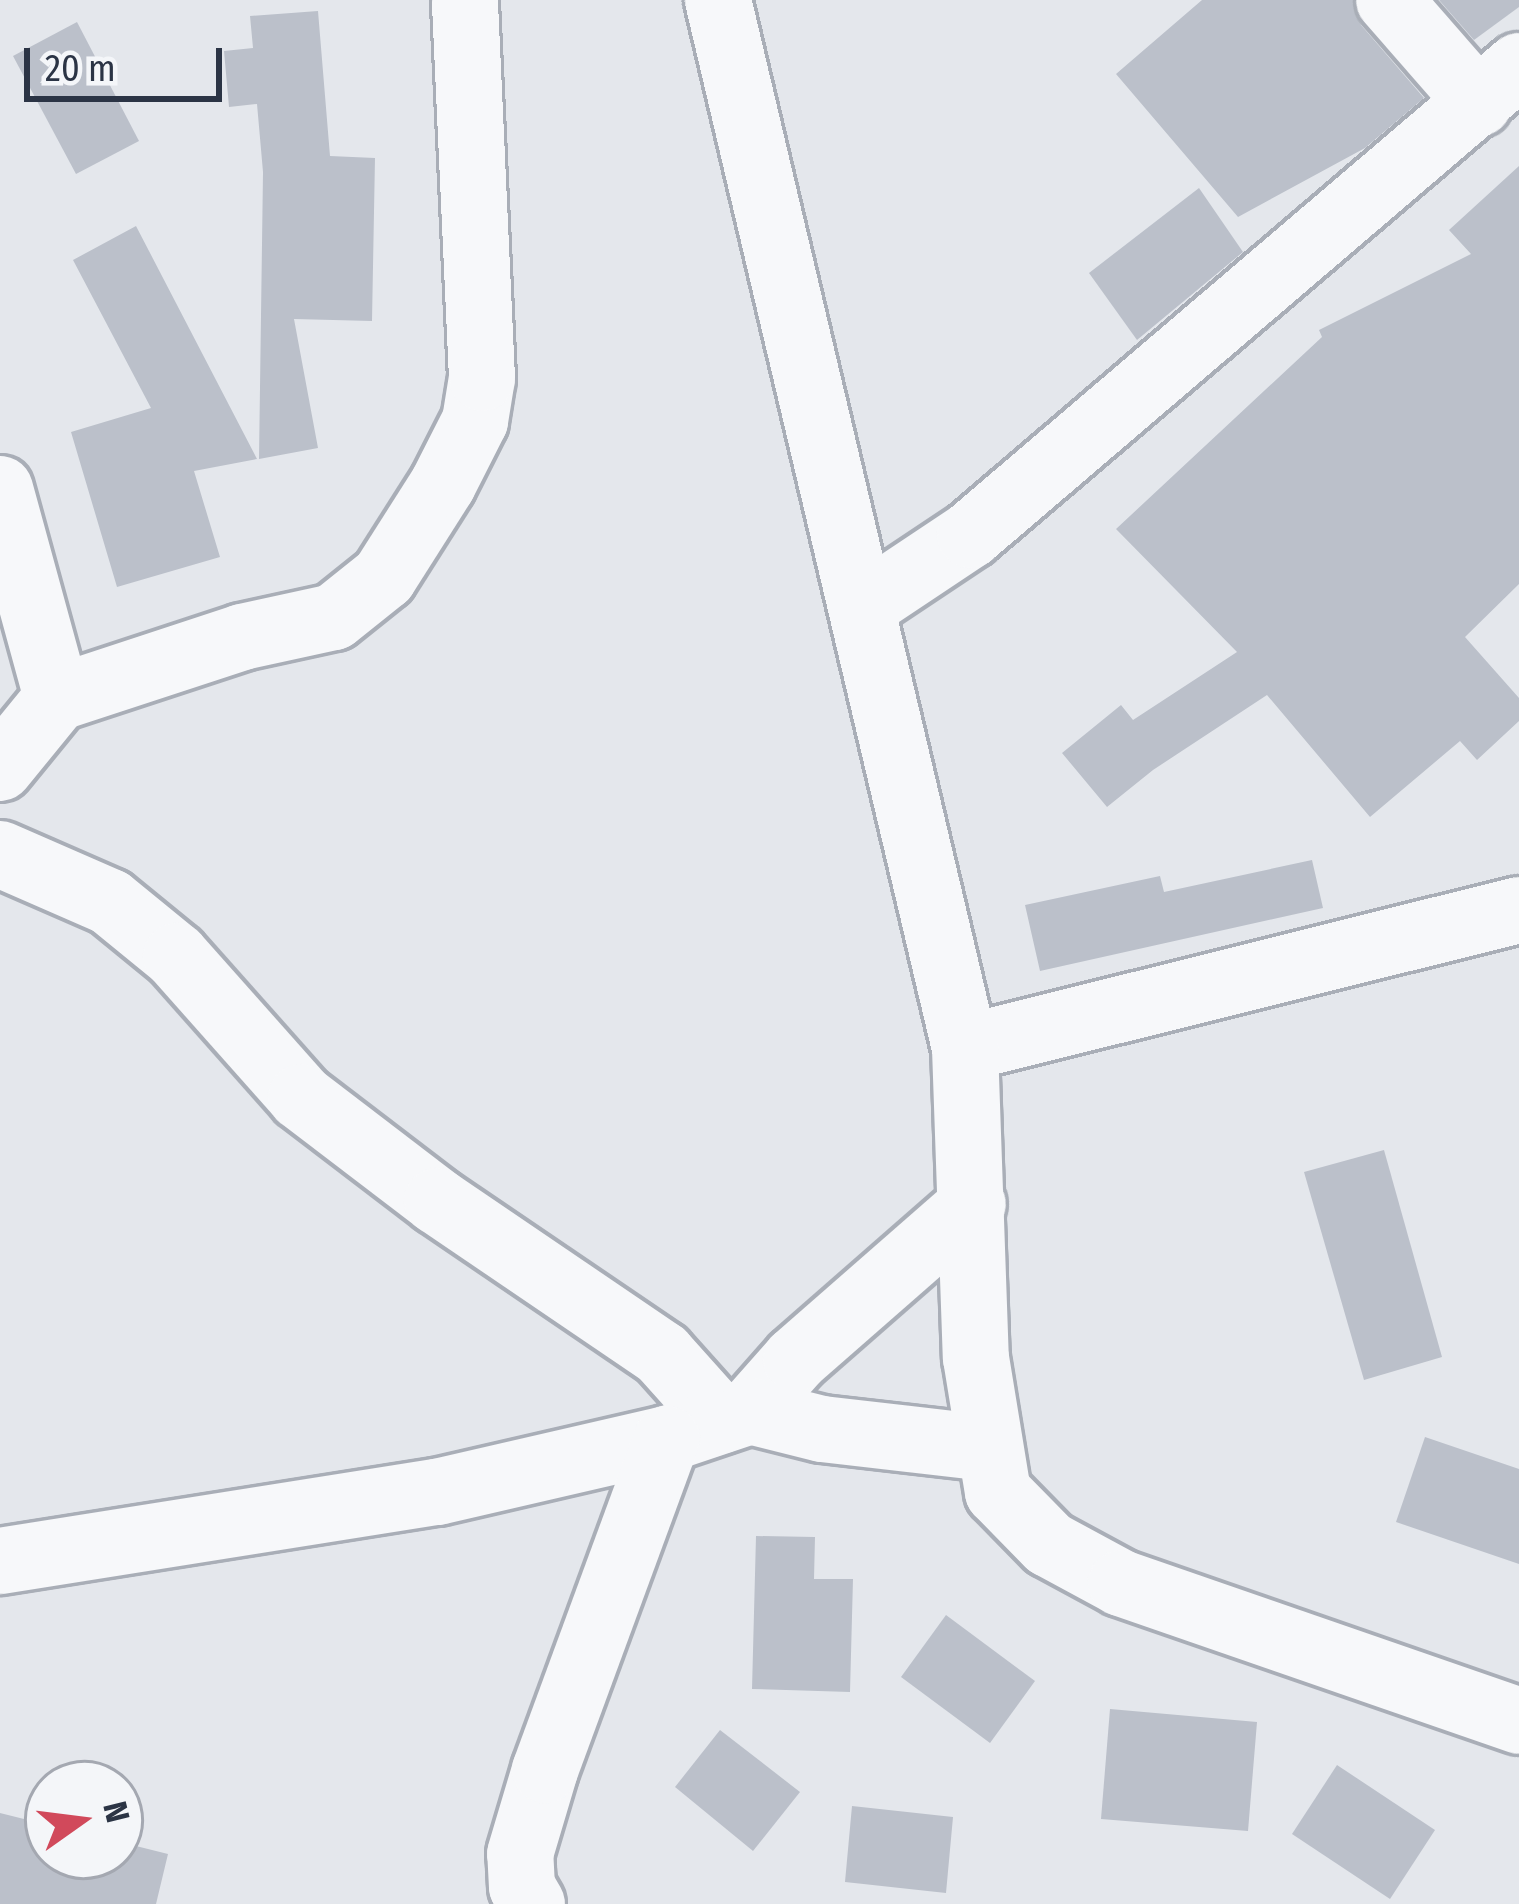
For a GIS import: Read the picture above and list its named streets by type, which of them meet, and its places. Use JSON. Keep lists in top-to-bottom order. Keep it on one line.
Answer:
{"scale_bar":"20 m","north":"right"}
